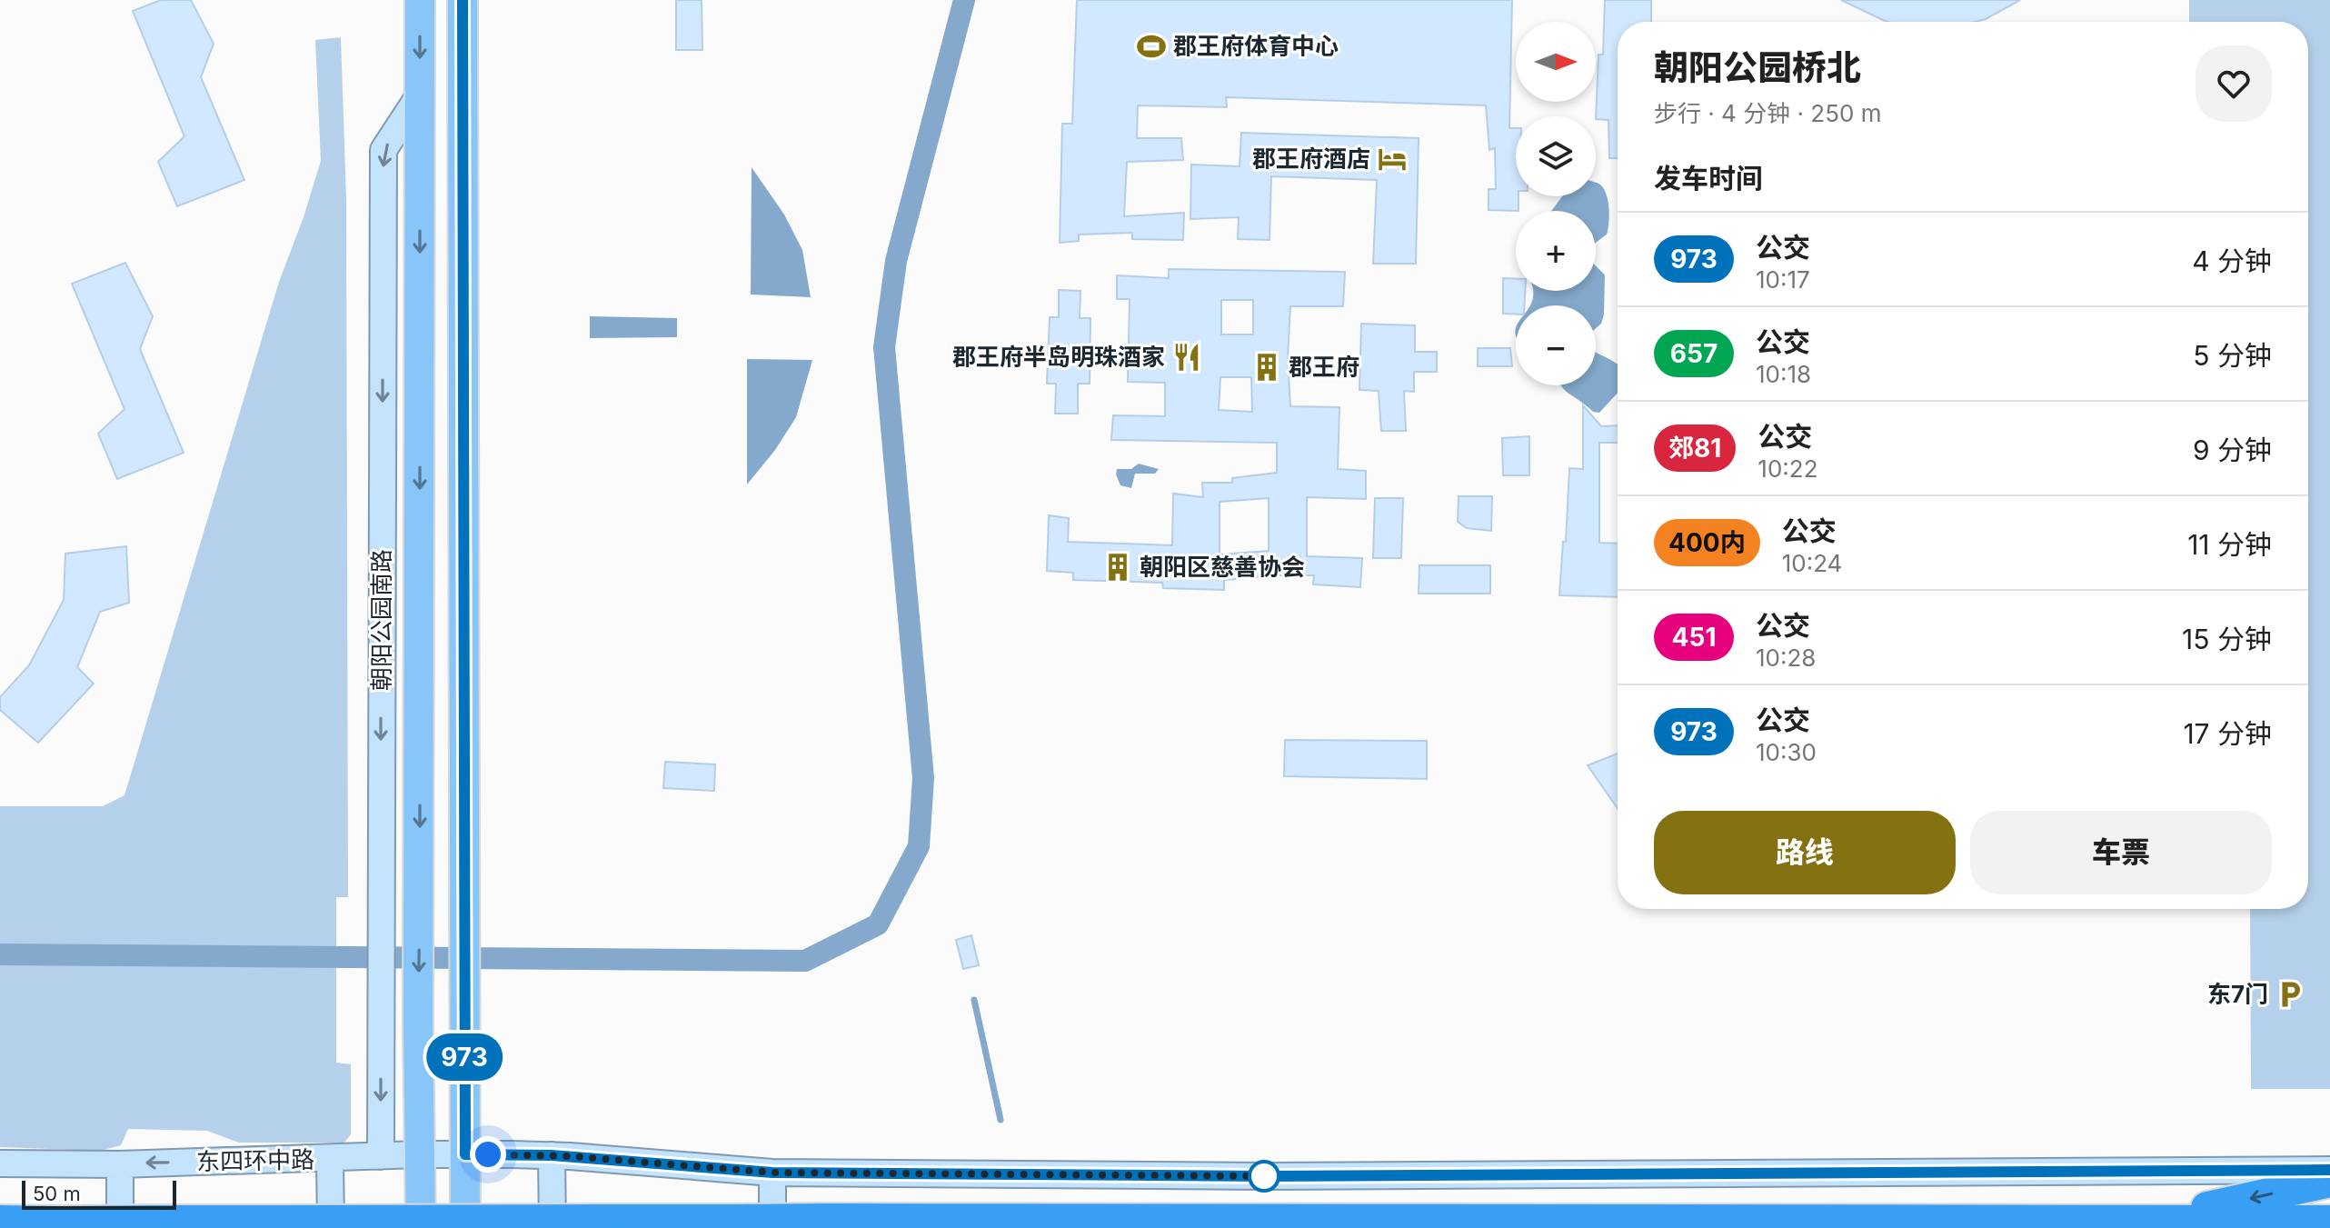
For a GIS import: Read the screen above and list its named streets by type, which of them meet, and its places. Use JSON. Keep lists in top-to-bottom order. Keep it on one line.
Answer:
{"streets":{"main road":["朝阳公园南路"],"street":["东四环中路"]},"crossings":[["朝阳公园南路","东四环中路"]],"places":{"sports":["郡王府体育中心"],"hotel":["郡王府酒店"],"restaurant":["郡王府半岛明珠酒家"],"building":["郡王府","朝阳区慈善协会"],"parking":["东7门"]},"lines":["bus line 973"],"scale_bar":"50 m","north":"right","page":{"on_map":"973","map_buttons":["+","−"],"heading":[["朝阳公园桥北","步行 · 4 分钟 · 250 m"],"发车时间"],"list":[{"mark":"973","name":"公交","note":"10:17","value":"4 分钟"},{"mark":"657","name":"公交","note":"10:18","value":"5 分钟"},{"mark":"郊81","name":"公交","note":"10:22","value":"9 分钟"},{"mark":"400内","name":"公交","note":"10:24","value":"11 分钟"},{"mark":"451","name":"公交","note":"10:28","value":"15 分钟"},{"mark":"973","name":"公交","note":"10:30","value":"17 分钟"}],"buttons":["路线","车票"],"scale":"50 m"}}
